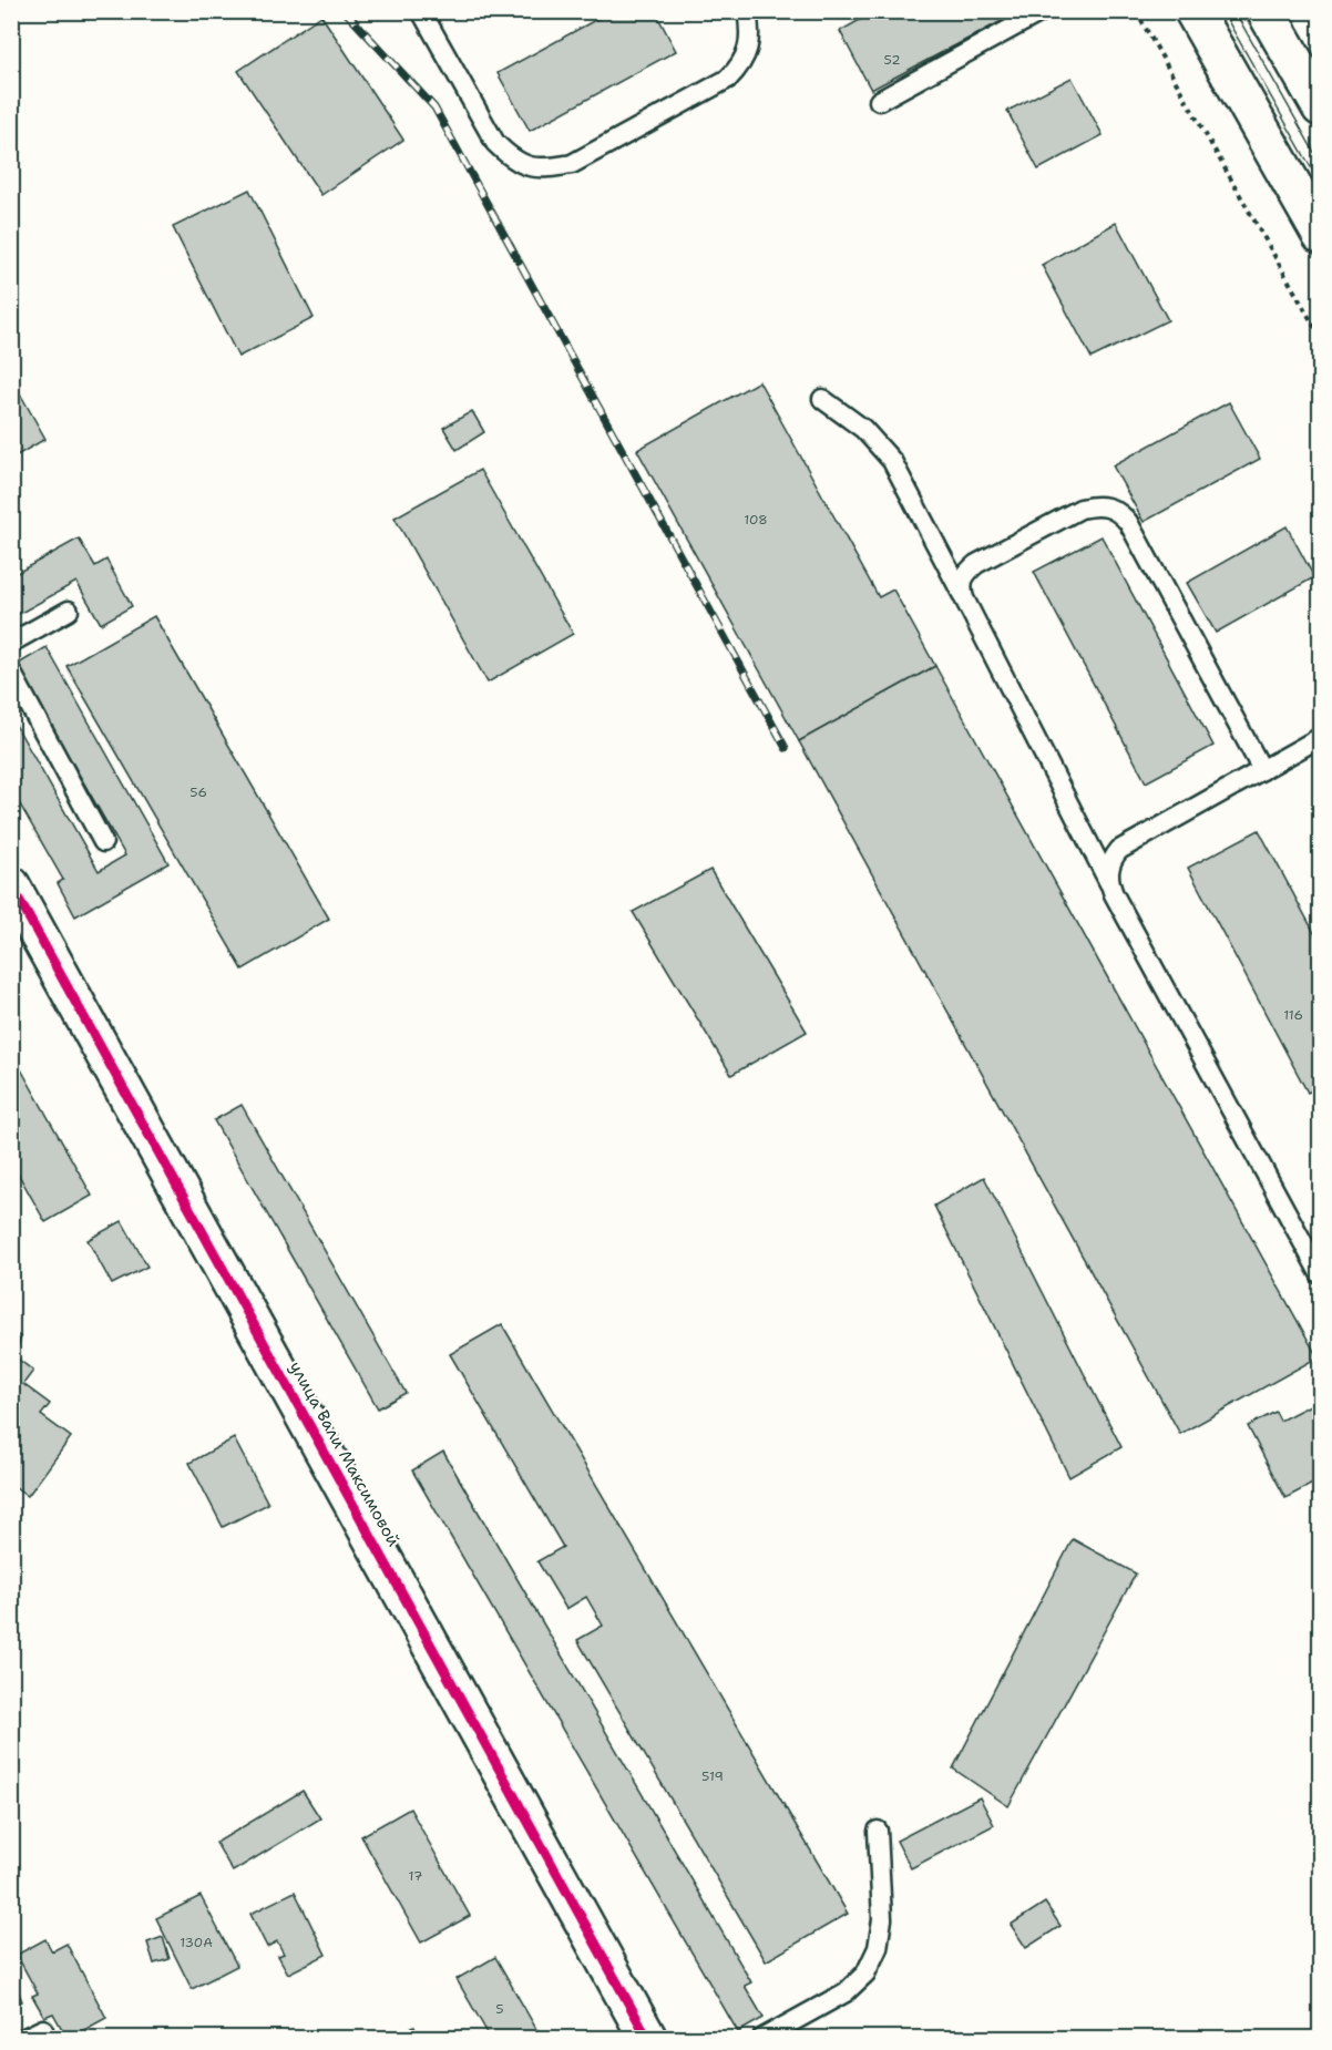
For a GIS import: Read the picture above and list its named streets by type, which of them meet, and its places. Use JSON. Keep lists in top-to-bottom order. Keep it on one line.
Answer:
{"streets":{"street":["улица Вали Максимовой"]},"house_numbers":["52","108","56","116","519","17","130А","5"]}
